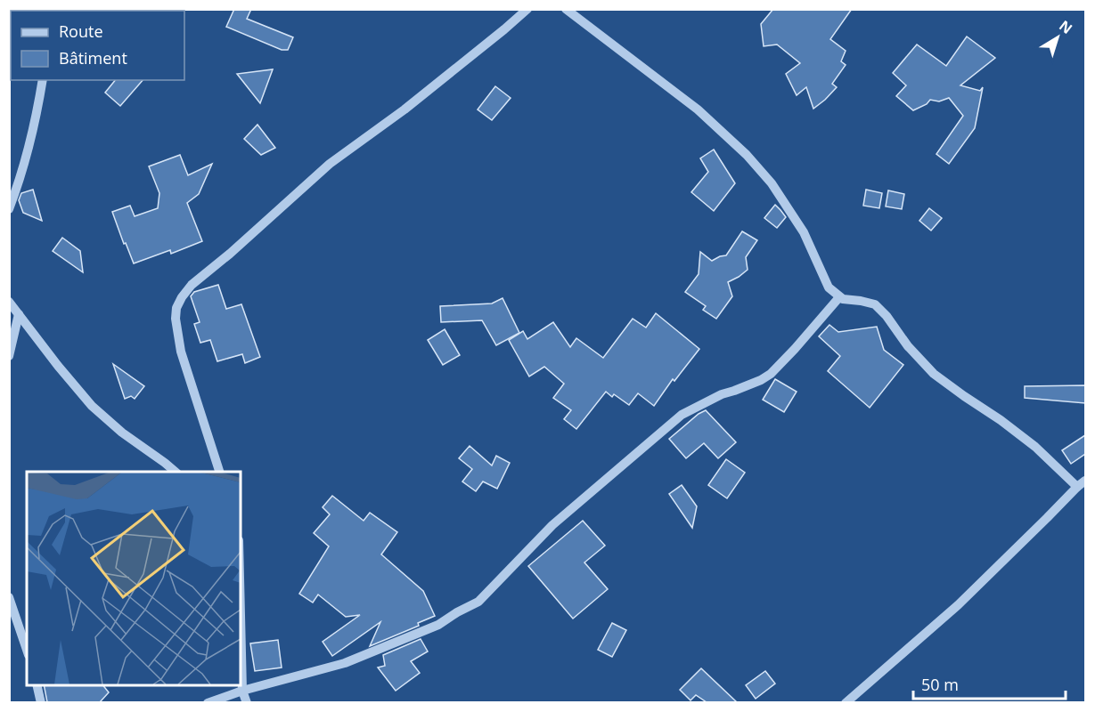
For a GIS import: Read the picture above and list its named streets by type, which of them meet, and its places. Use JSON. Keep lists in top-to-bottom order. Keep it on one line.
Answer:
{"legend":["Route","Bâtiment"],"scale_bar":"50 m","north":"top right"}
